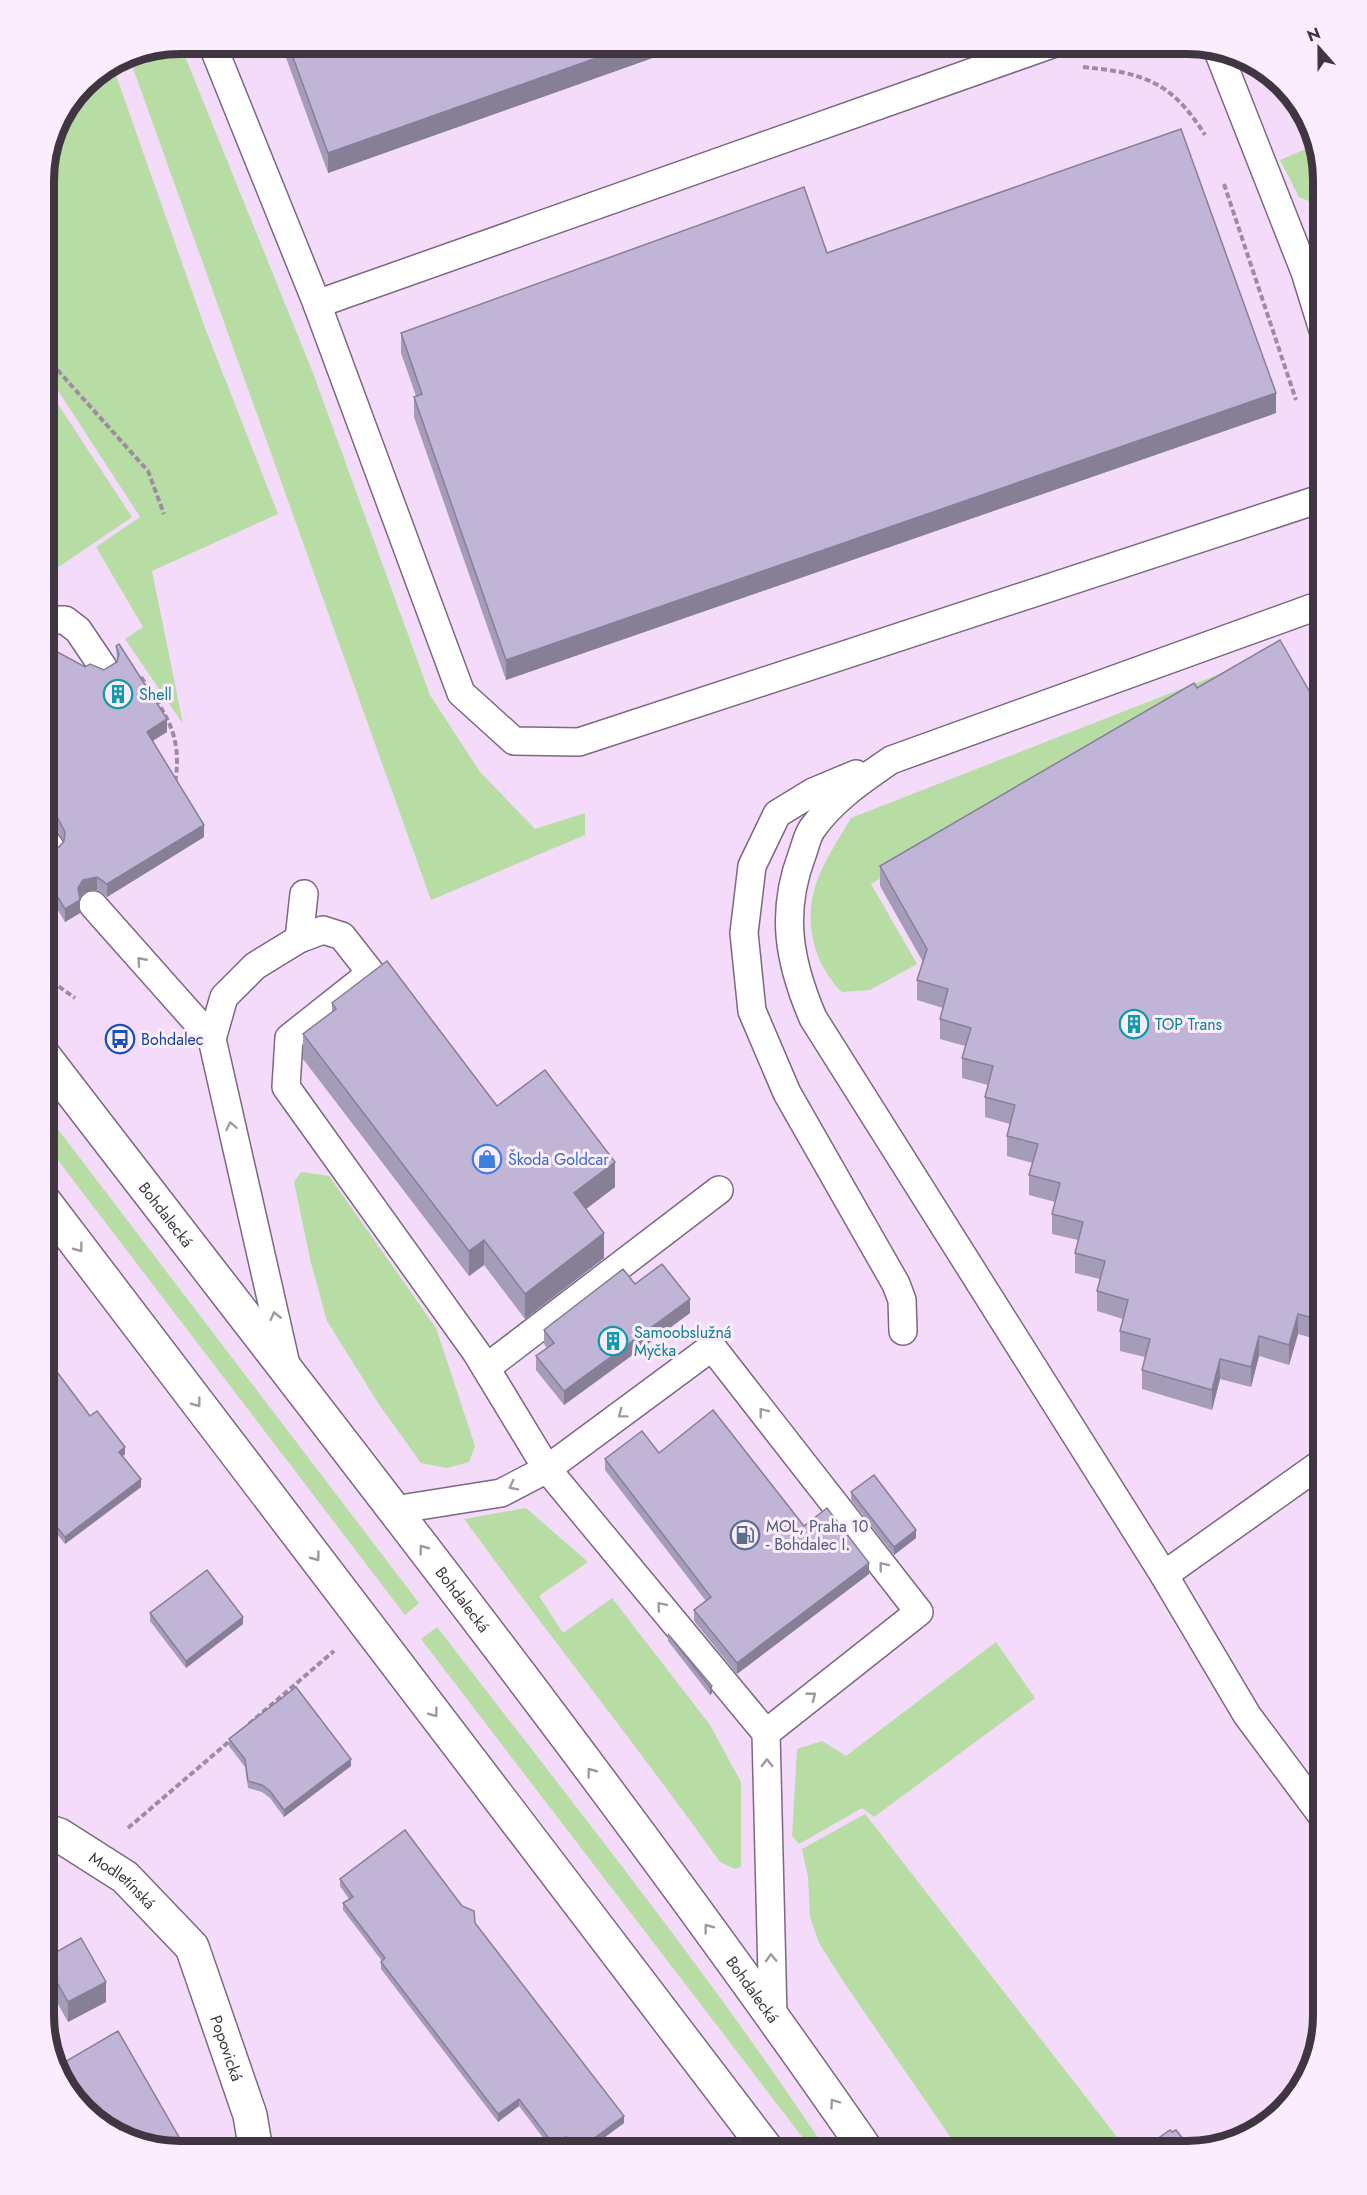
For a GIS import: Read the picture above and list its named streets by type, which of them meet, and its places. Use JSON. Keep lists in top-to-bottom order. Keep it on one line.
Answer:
{"streets":{"main road":["Bohdalecká","Modletínská","Popovická"]},"crossings":[["Modletínská","Popovická"]],"places":{"building":["Shell","TOP Trans","Samoobslužná Myčka"],"bus stop":["Bohdalec"],"shop":["Škoda Goldcar"],"fuel station":["MOL, Praha 10 - Bohdalec I."]},"north":"top"}
